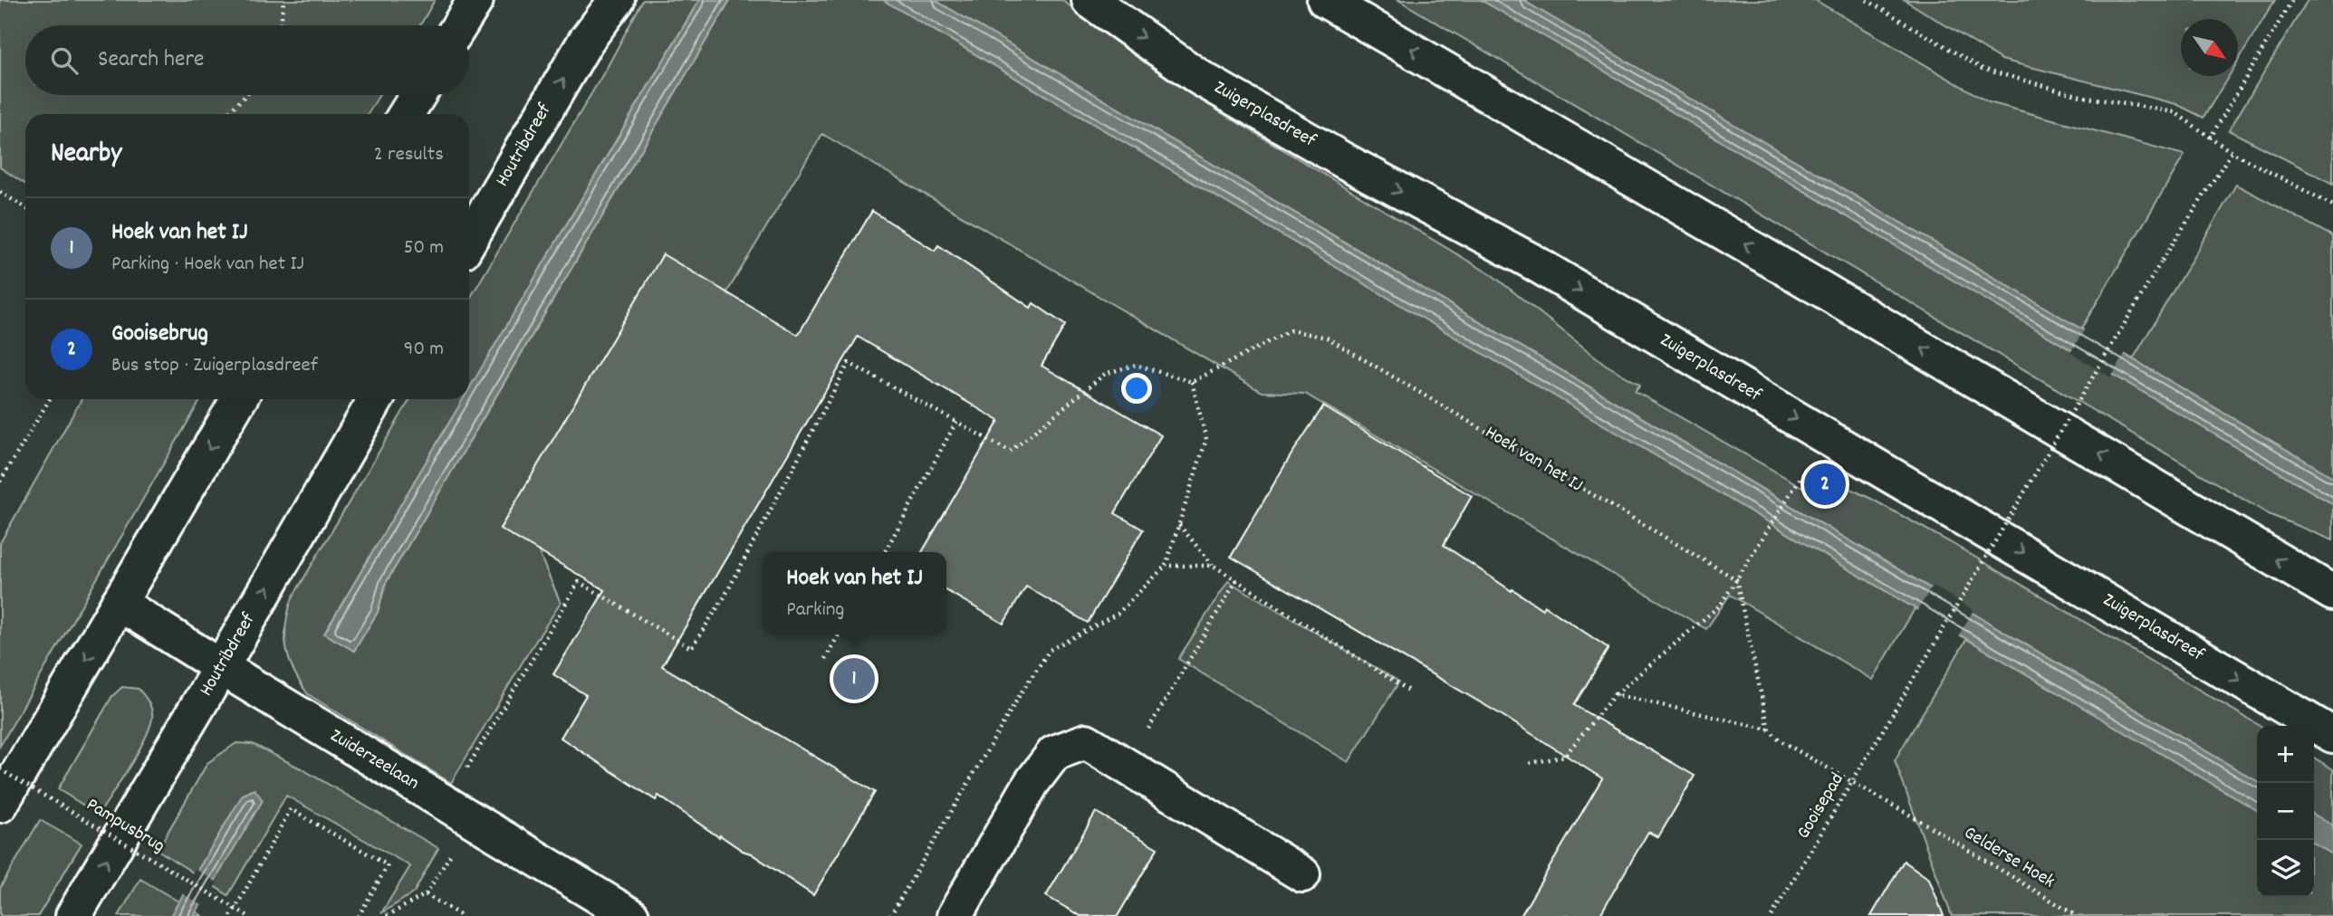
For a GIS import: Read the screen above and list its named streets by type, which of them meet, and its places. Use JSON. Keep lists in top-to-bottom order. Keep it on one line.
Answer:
{"streets":{"main road":["Zuigerplasdreef","Houtribdreef","Zuiderzeelaan"],"path":["Hoek van het IJ","Gooisepad","Pampusbrug","Gelderse Hoek"]},"crossings":[["Houtribdreef","Zuiderzeelaan"],["Gooisepad","Gelderse Hoek"]],"north":"bottom right","page":{"search":"Search here","heading":["Nearby","2 results"],"list":[{"mark":"1","name":"Hoek van het IJ","note":"Parking · Hoek van het IJ","value":"50 m"},{"mark":"2","name":"Gooisebrug","note":"Bus stop · Zuigerplasdreef","value":"90 m"}],"pins":["2","1"],"popup":["Hoek van het IJ","Parking"],"map_buttons":["+","−"]}}
